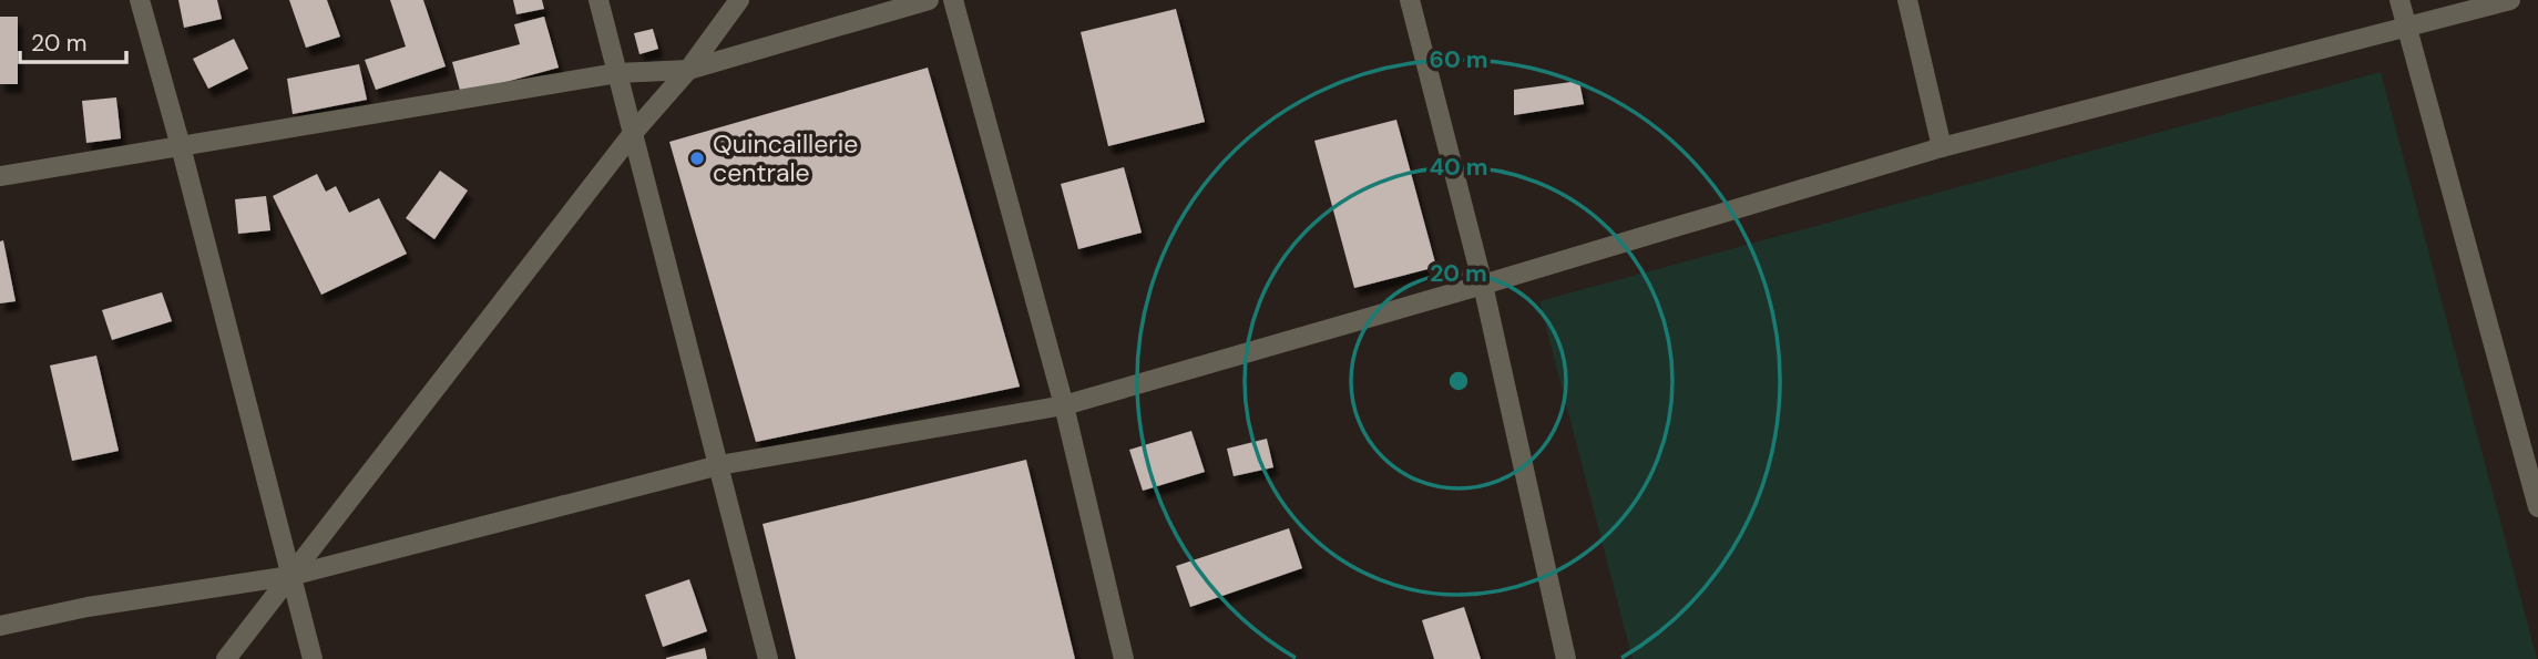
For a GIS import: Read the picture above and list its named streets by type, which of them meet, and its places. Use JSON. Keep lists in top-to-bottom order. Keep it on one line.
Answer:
{"places":["Quincaillerie centrale"],"scale_bar":"20 m","rings":["60 m","40 m","20 m"]}
